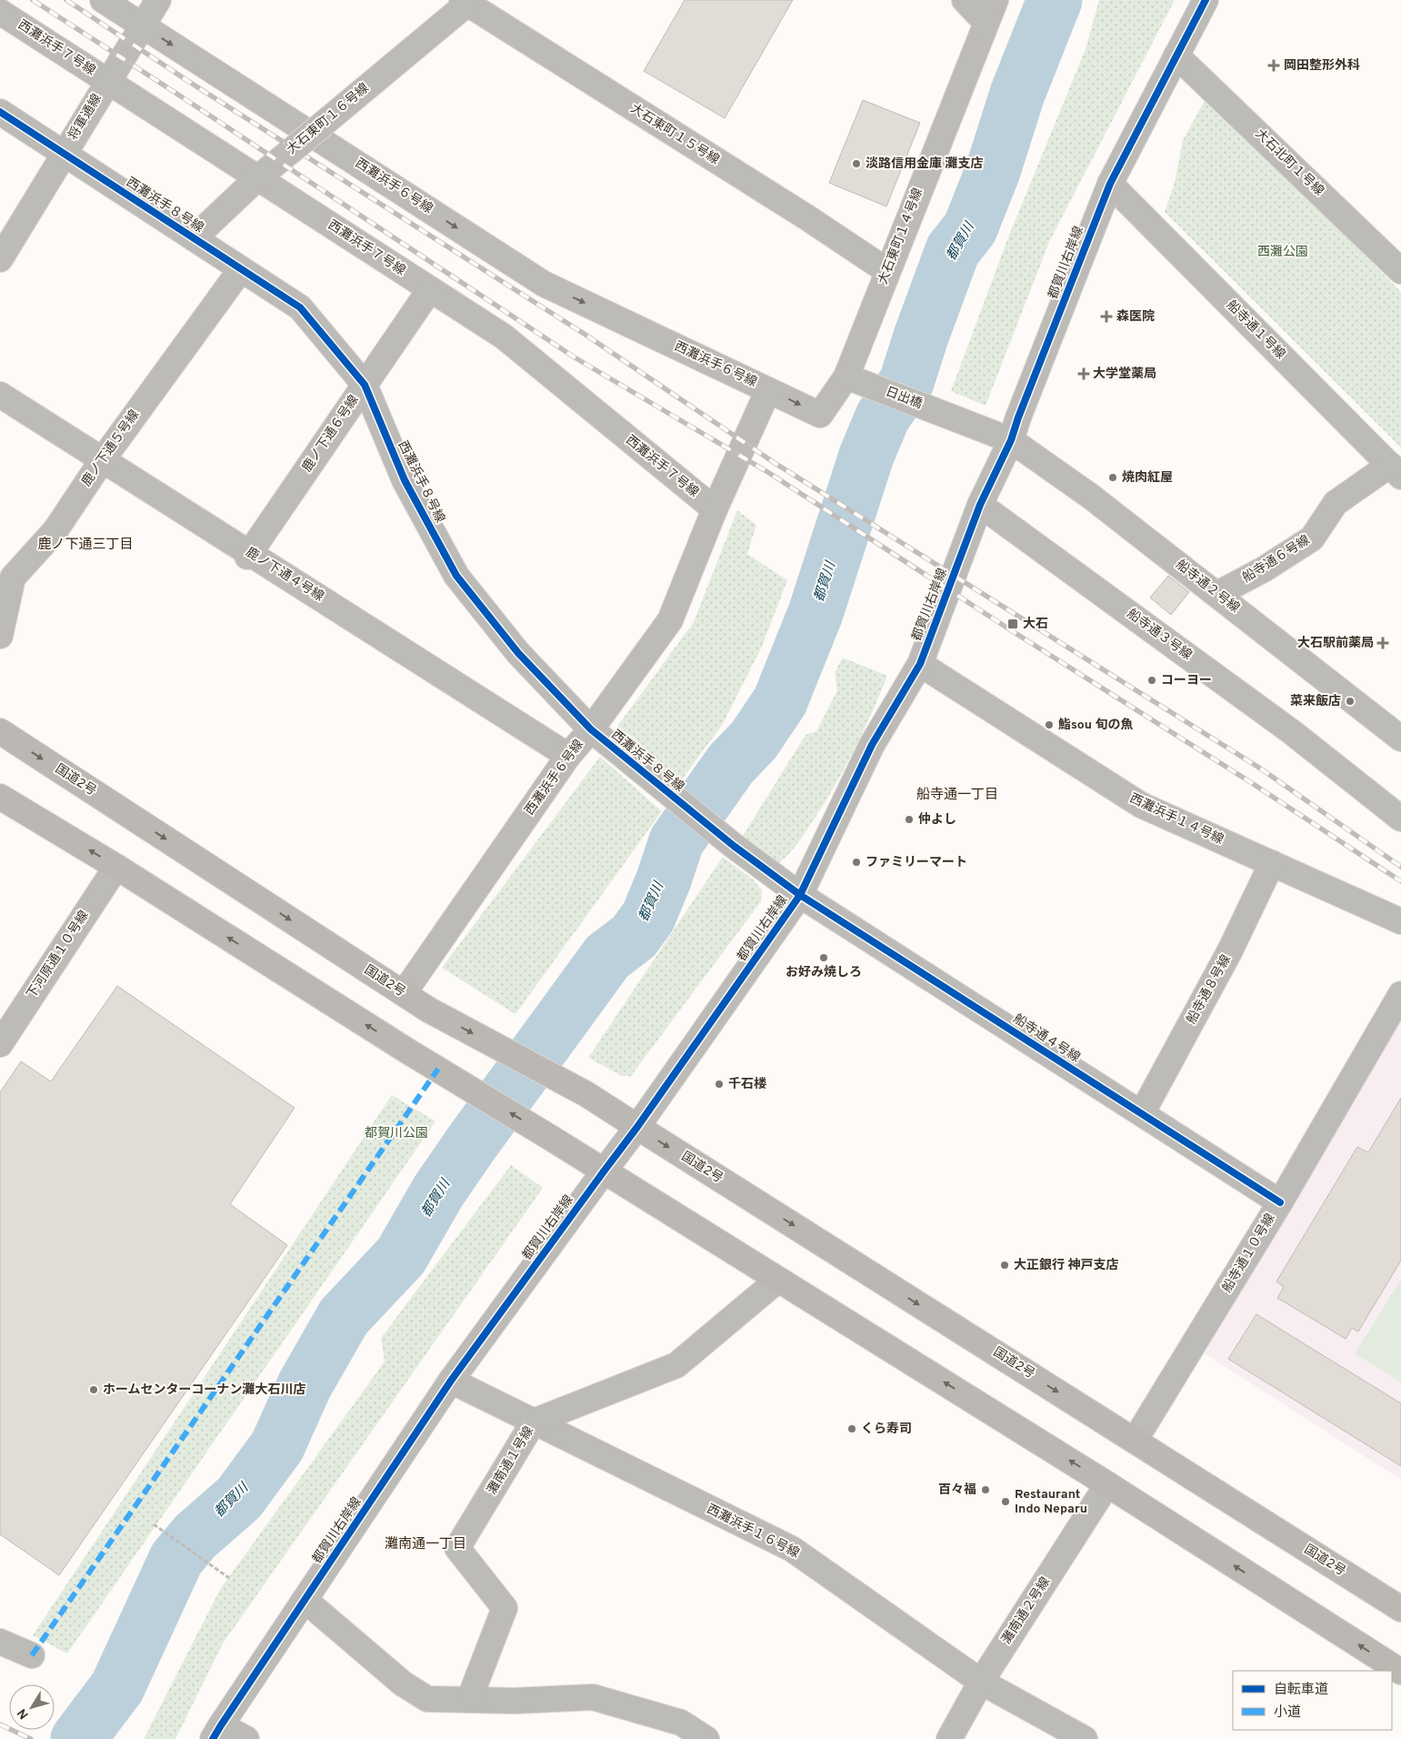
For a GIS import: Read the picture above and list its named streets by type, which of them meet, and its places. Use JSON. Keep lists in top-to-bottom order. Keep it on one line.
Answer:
{"streets":{"highway":["国道2号"],"street":["西灘浜手７号線","将軍通線","大石東町１６号線","大石東町１５号線","大石北町１号線","西灘浜手６号線","西灘浜手８号線","大石東町１４号線","都賀川右岸線","船寺通１号線","日出橋","鹿ノ下通６号線","鹿ノ下通５号線","船寺通６号線","鹿ノ下通４号線","船寺通２号線","船寺通３号線","西灘浜手１４号線","下河原通１０号線","船寺通８号線","船寺通４号線","船寺通１０号線","灘南通１号線","西灘浜手１６号線","灘南通２号線"]},"crossings":[["西灘浜手７号線","将軍通線"],["西灘浜手７号線","大石東町１６号線"],["西灘浜手７号線","西灘浜手６号線"],["西灘浜手７号線","鹿ノ下通６号線"],["将軍通線","西灘浜手６号線"],["将軍通線","西灘浜手８号線"],["大石東町１６号線","大石東町１５号線"],["大石東町１６号線","西灘浜手８号線"],["大石東町１５号線","大石東町１４号線"],["大石北町１号線","都賀川右岸線"],["西灘浜手６号線","西灘浜手８号線"],["西灘浜手６号線","大石東町１４号線"],["西灘浜手６号線","鹿ノ下通４号線"],["西灘浜手６号線","国道2号"],["西灘浜手８号線","都賀川右岸線"],["西灘浜手８号線","鹿ノ下通６号線"],["西灘浜手８号線","鹿ノ下通５号線"],["西灘浜手８号線","船寺通４号線"],["大石東町１４号線","日出橋"],["都賀川右岸線","船寺通１号線"],["都賀川右岸線","日出橋"],["都賀川右岸線","船寺通２号線"],["都賀川右岸線","船寺通３号線"],["都賀川右岸線","国道2号"],["都賀川右岸線","西灘浜手１４号線"],["都賀川右岸線","船寺通４号線"],["都賀川右岸線","西灘浜手１６号線"],["船寺通１号線","船寺通６号線"],["日出橋","船寺通２号線"],["鹿ノ下通６号線","鹿ノ下通４号線"],["鹿ノ下通５号線","鹿ノ下通４号線"],["船寺通６号線","船寺通２号線"],["国道2号","船寺通１０号線"],["西灘浜手１４号線","船寺通８号線"],["船寺通８号線","船寺通４号線"],["船寺通４号線","船寺通１０号線"],["灘南通１号線","西灘浜手１６号線"],["西灘浜手１６号線","灘南通２号線"]],"one_way":["西灘浜手６号線"],"districts":["鹿ノ下通三丁目","船寺通一丁目","灘南通一丁目"],"water":["都賀川"],"parks":["西灘公園","都賀川公園"],"places":{"health":["岡田整形外科","森医院","大学堂薬局","大石駅前薬局"],"other":["淡路信用金庫 灘支店","焼肉紅屋","コーヨー","菜来飯店","鮨sou 旬の魚","仲よし","ファミリーマート","お好み焼しろ","千石楼","大正銀行 神戸支店","ホームセンターコーナン灘大石川店","くら寿司","百々福","Restaurant Indo Neparu"],"transit":["大石"]},"legend":["自転車道","小道"],"north":"bottom left"}
